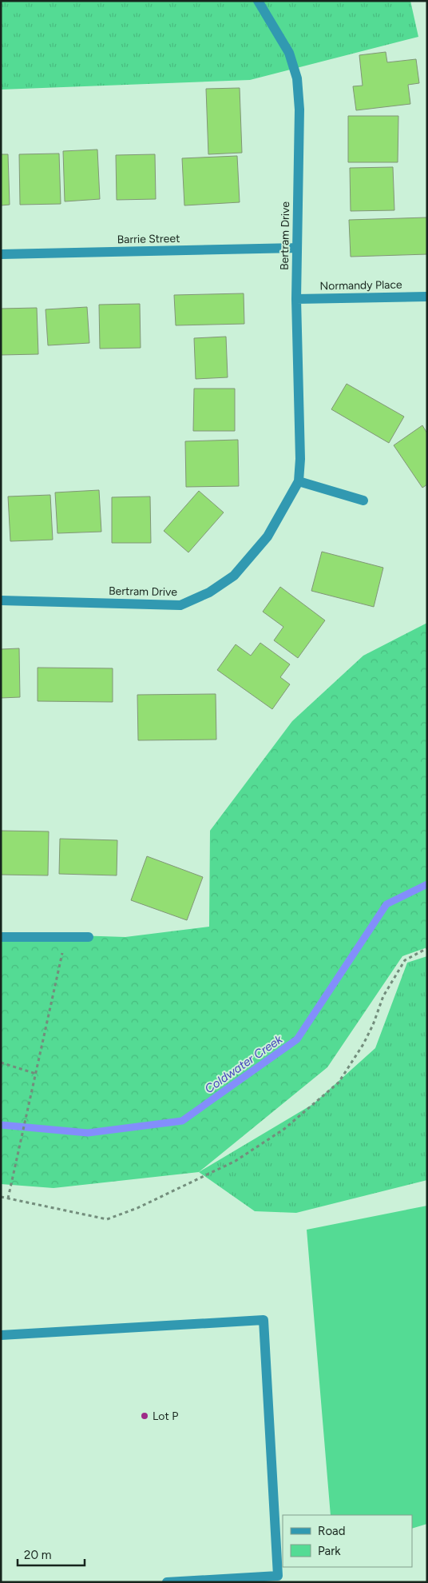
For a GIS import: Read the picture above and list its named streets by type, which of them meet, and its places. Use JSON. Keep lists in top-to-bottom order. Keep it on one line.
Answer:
{"streets":{"street":["Bertram Drive","Barrie Street","Normandy Place"]},"crossings":[["Bertram Drive","Barrie Street"],["Bertram Drive","Normandy Place"]],"water":["Coldwater Creek"],"places":["Lot P"],"legend":["Road","Park"],"scale_bar":"20 m"}
